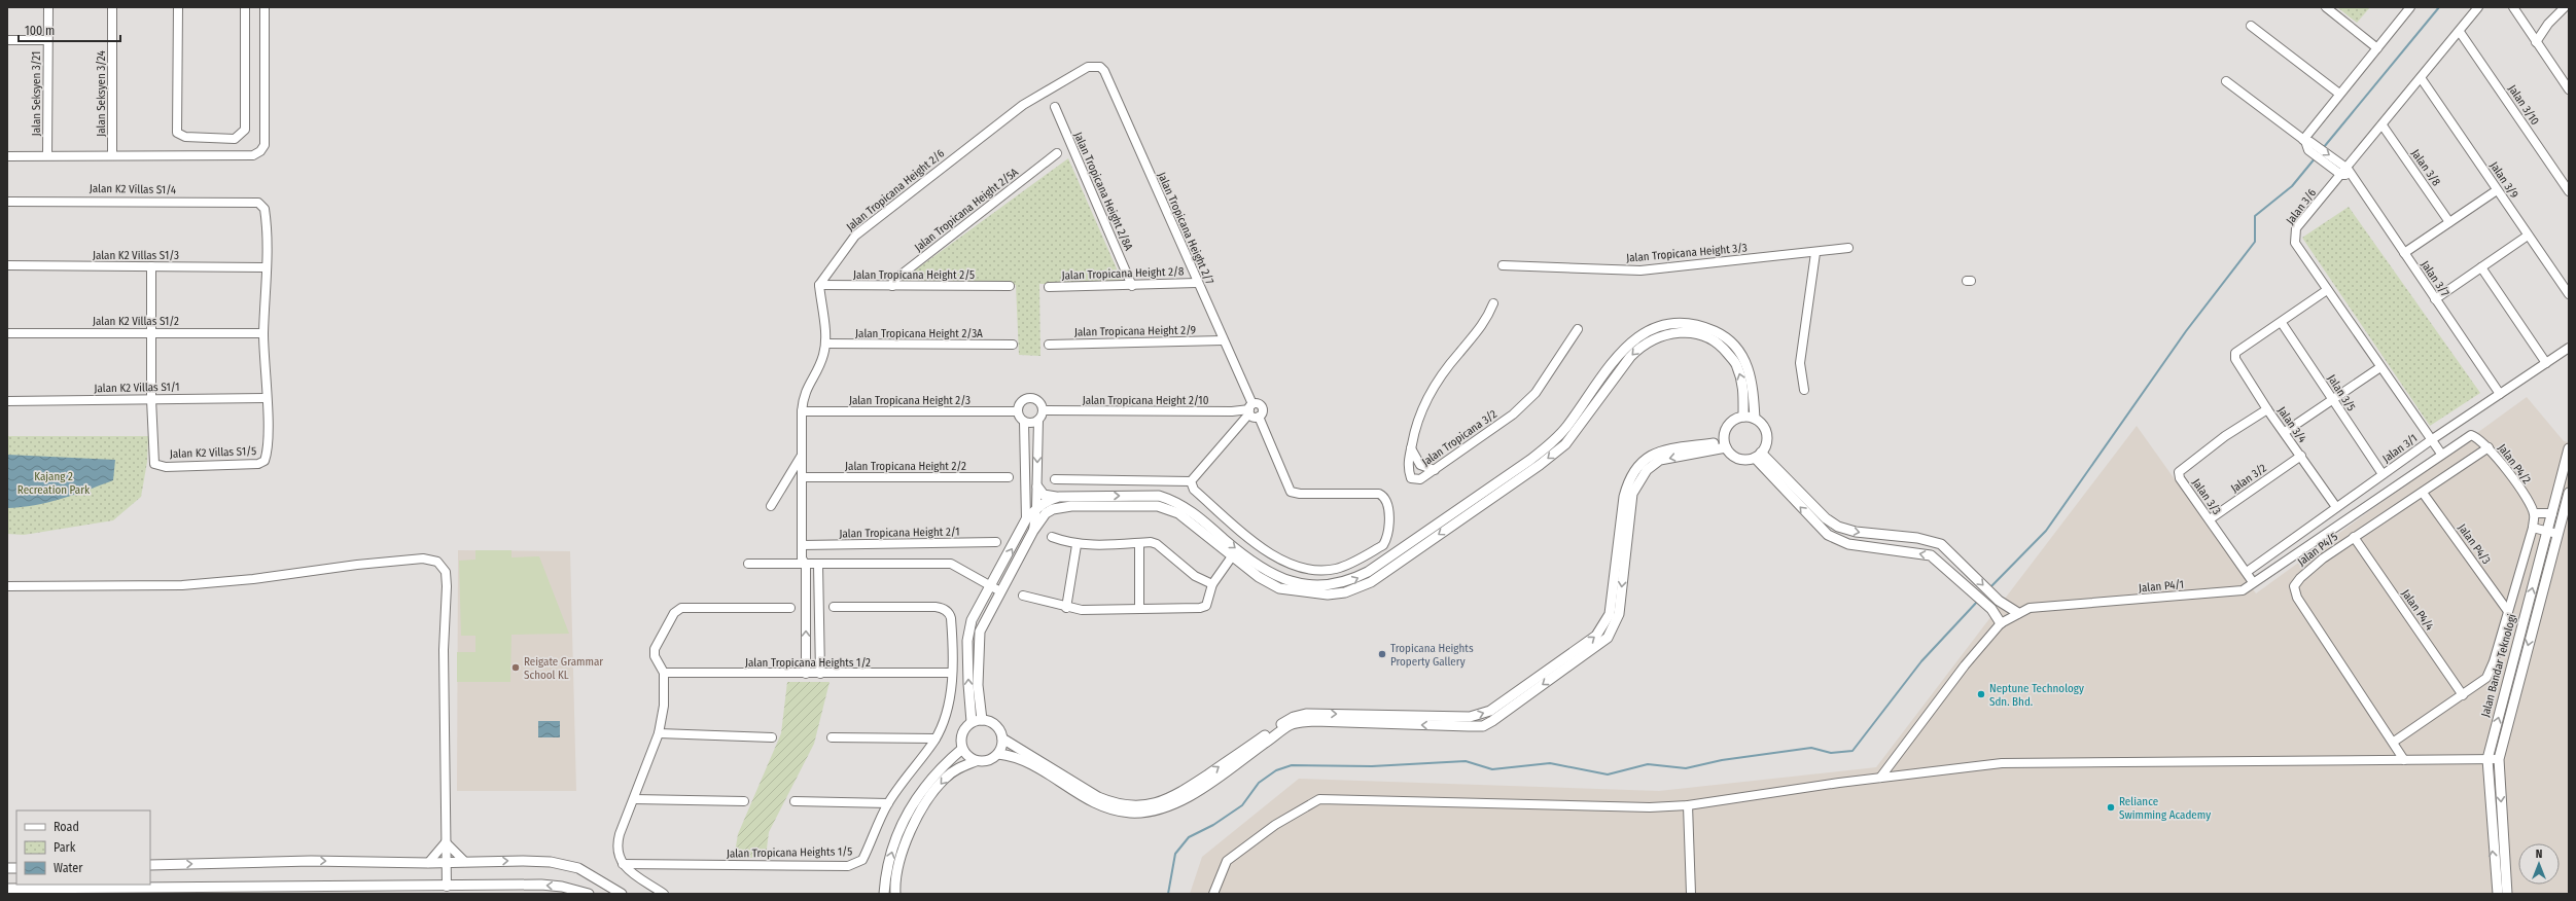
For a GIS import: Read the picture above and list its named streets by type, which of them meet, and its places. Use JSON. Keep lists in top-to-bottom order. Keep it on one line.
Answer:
{"streets":{"street":["Jalan Seksyen 3/21","Jalan Seksyen 3/24","Jalan 3/10","Jalan 3/8","Jalan 3/9","Jalan K2 Villas S1/4","Jalan Tropicana Height 2/6","Jalan Tropicana Height 2/8A","Jalan 3/6","Jalan Tropicana Height 2/5A","Jalan Tropicana Height 2/7","Jalan Tropicana Height 3/3","Jalan K2 Villas S1/3","Jalan Tropicana Height 2/8","Jalan Tropicana Height 2/5","Jalan 3/7","Jalan K2 Villas S1/2","Jalan Tropicana Height 2/9","Jalan Tropicana Height 2/3A","Jalan K2 Villas S1/1","Jalan 3/5","Jalan Tropicana Height 2/3","Jalan Tropicana Height 2/10","Jalan 3/4","Jalan Tropicana 3/2","Jalan 3/1","Jalan K2 Villas S1/5","Jalan P4/2","Jalan Tropicana Height 2/2","Jalan 3/2","Jalan 3/3","Jalan Tropicana Height 2/1","Jalan P4/3","Jalan P4/5","Jalan P4/1","Jalan P4/4","Jalan Tropicana Heights 1/2","Jalan Bandar Teknologi","Jalan Tropicana Heights 1/5"]},"crossings":[["Jalan 3/10","Jalan 3/6"],["Jalan 3/8","Jalan 3/6"],["Jalan 3/9","Jalan 3/6"],["Jalan K2 Villas S1/4","Jalan K2 Villas S1/3"],["Jalan Tropicana Height 2/6","Jalan Tropicana Height 2/7"],["Jalan Tropicana Height 2/6","Jalan Tropicana Height 2/5"],["Jalan Tropicana Height 2/8A","Jalan Tropicana Height 2/8"],["Jalan 3/6","Jalan 3/7"],["Jalan 3/6","Jalan 3/1"],["Jalan 3/6","Jalan P4/1"],["Jalan Tropicana Height 2/5A","Jalan Tropicana Height 2/5"],["Jalan Tropicana Height 2/7","Jalan Tropicana Height 2/8"],["Jalan Tropicana Height 2/7","Jalan Tropicana Height 2/9"],["Jalan Tropicana Height 2/7","Jalan Tropicana Height 2/10"],["Jalan 3/7","Jalan 3/1"],["Jalan K2 Villas S1/1","Jalan K2 Villas S1/5"],["Jalan 3/5","Jalan 3/4"],["Jalan 3/5","Jalan 3/1"],["Jalan Tropicana Height 2/3","Jalan Tropicana Height 2/10"],["Jalan 3/4","Jalan 3/1"],["Jalan 3/4","Jalan 3/2"],["Jalan 3/4","Jalan 3/3"],["Jalan 3/1","Jalan 3/3"],["Jalan P4/2","Jalan P4/5"],["Jalan P4/2","Jalan P4/1"],["Jalan 3/2","Jalan 3/3"],["Jalan 3/3","Jalan P4/1"],["Jalan P4/3","Jalan P4/5"],["Jalan P4/5","Jalan P4/4"],["Jalan Tropicana Heights 1/2","Jalan Tropicana Heights 1/5"]],"parks":["Kajang 2 Recreation Park"],"places":["Tropicana Heights Property Gallery","Reigate Grammar School KL","Neptune Technology Sdn. Bhd.","Reliance Swimming Academy"],"legend":["Road","Park","Water"],"scale_bar":"100 m","north":"top"}
